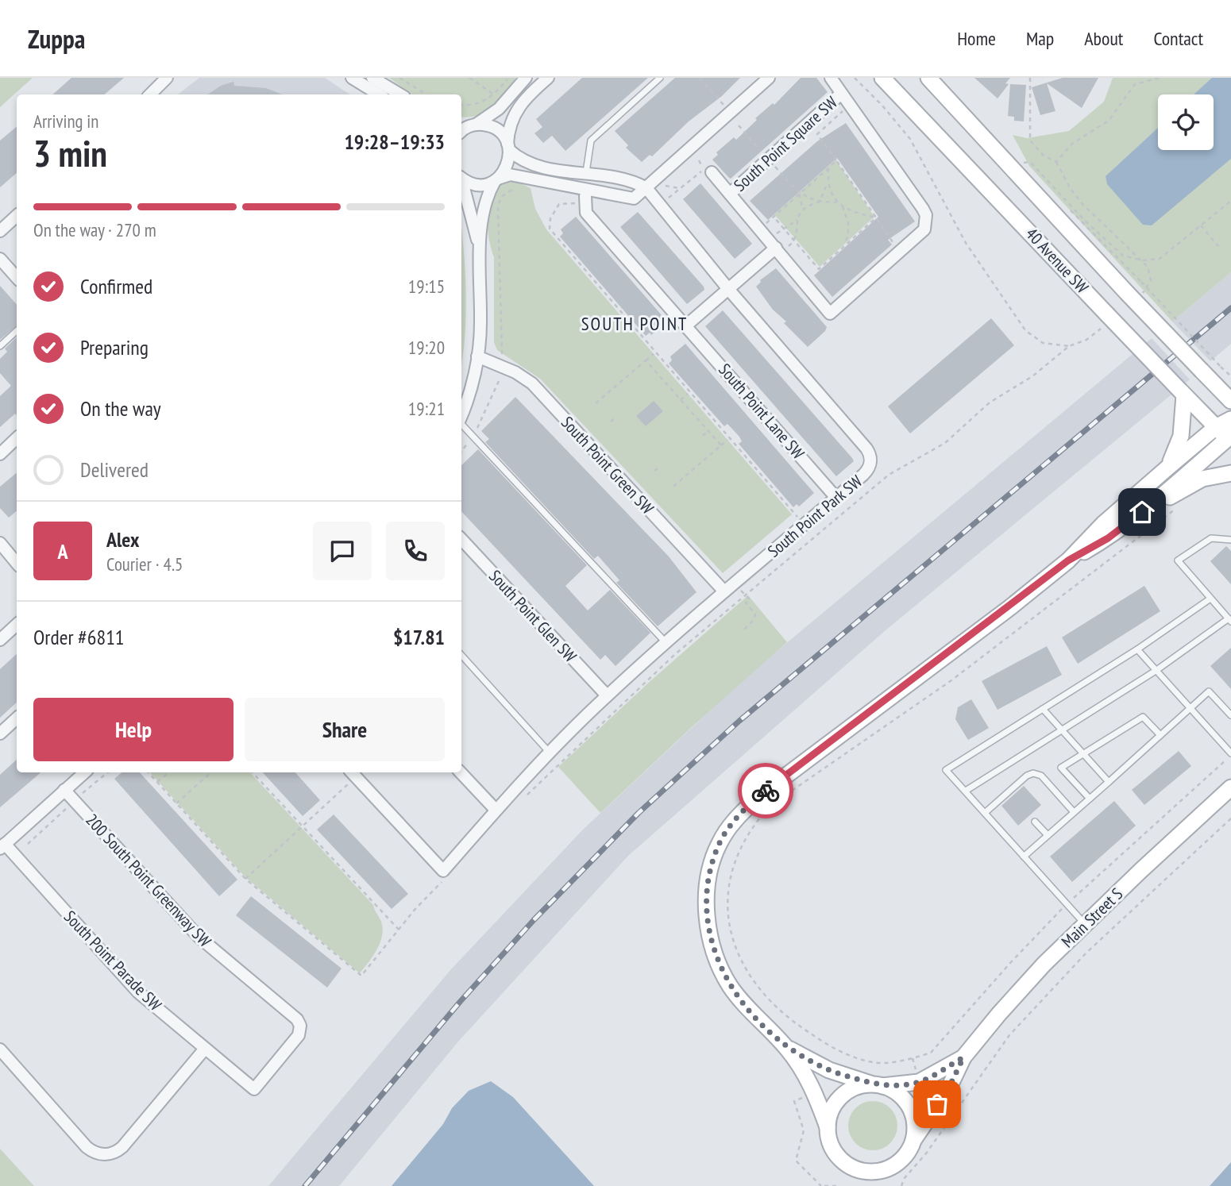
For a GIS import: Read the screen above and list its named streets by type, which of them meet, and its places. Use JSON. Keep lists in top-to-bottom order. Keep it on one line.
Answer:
{"streets":{"main road":["40 Avenue SW","Main Street S"],"street":["South Point Square SW","South Point Lane SW","South Point Green SW","South Point Park SW","South Point Glen SW","200 South Point Greenway SW","South Point Parade SW"]},"crossings":[["South Point Lane SW","South Point Park SW"],["South Point Green SW","South Point Park SW"],["South Point Park SW","South Point Glen SW"],["200 South Point Greenway SW","South Point Parade SW"]],"districts":["SOUTH POINT"],"page":{"header":"Zuppa","nav":["Home","Map","About","Contact"],"heading":["3 min","Arriving in","19:28–19:33"],"panel":["Alex","Courier · 4.5","Order #6811","$17.81"],"bar":"On the way · 270 m","list":[["Confirmed","19:15"],["Preparing","19:20"],["On the way","19:21"],"Delivered"],"round":"A","buttons":["Help","Share"]}}
